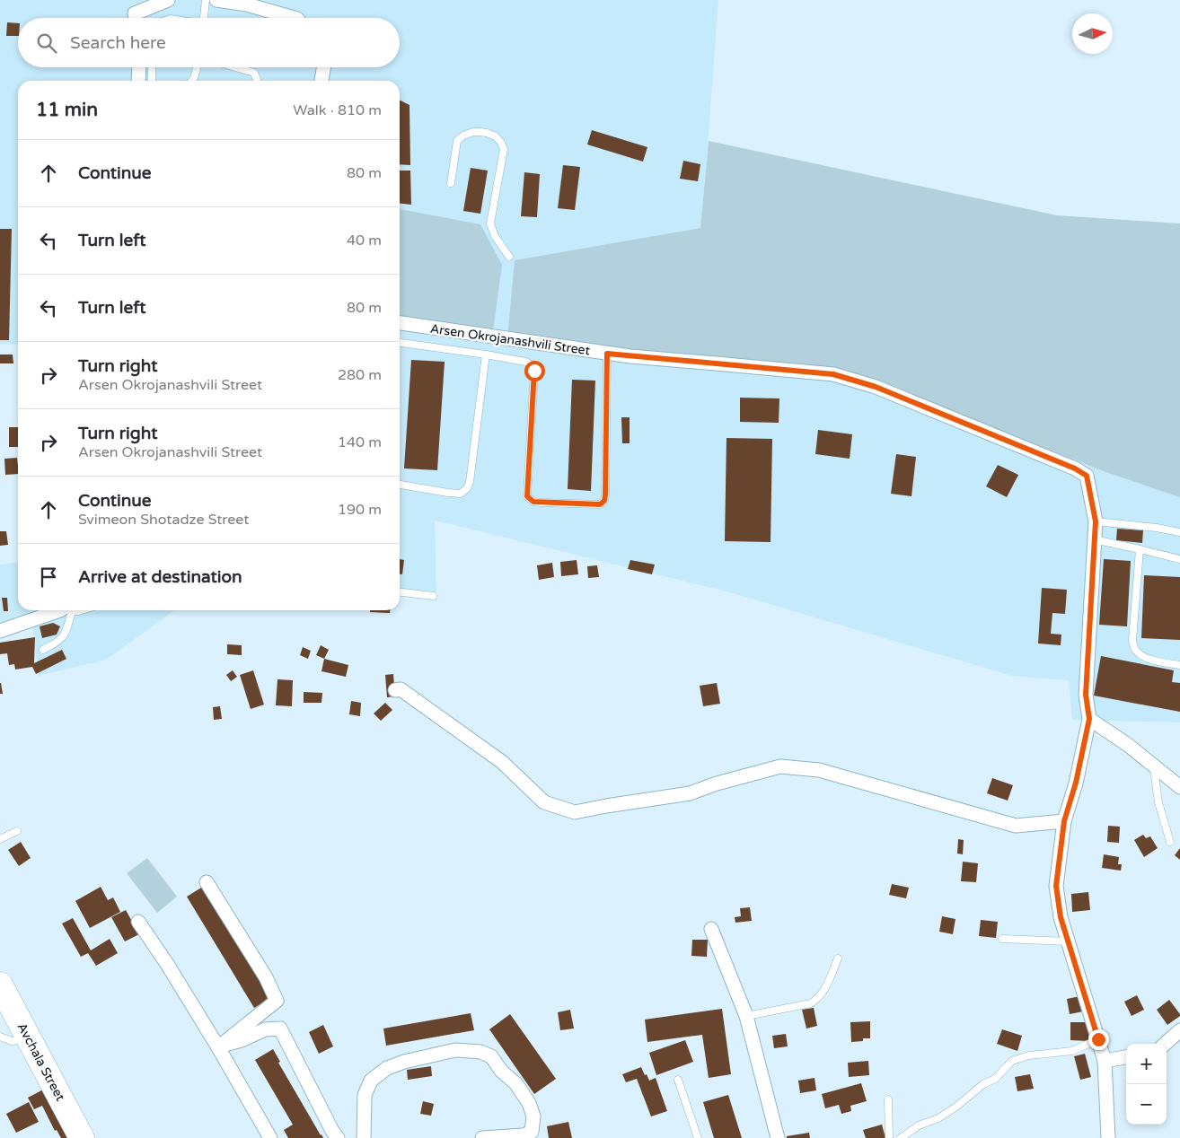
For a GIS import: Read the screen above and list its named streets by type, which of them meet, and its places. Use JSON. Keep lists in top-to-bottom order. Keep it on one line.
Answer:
{"streets":{"highway":["Avchala Street"],"street":["Arsen Okrojanashvili Street"]},"north":"right","page":{"search":"Search here","heading":["11 min","Walk · 810 m"],"list":[["Continue","80 m"],["Turn left","40 m"],["Turn left","80 m"],["Turn right","Arsen Okrojanashvili Street","280 m"],["Turn right","Arsen Okrojanashvili Street","140 m"],["Continue","Svimeon Shotadze Street","190 m"],"Arrive at destination"],"map_buttons":["+","−"]}}
